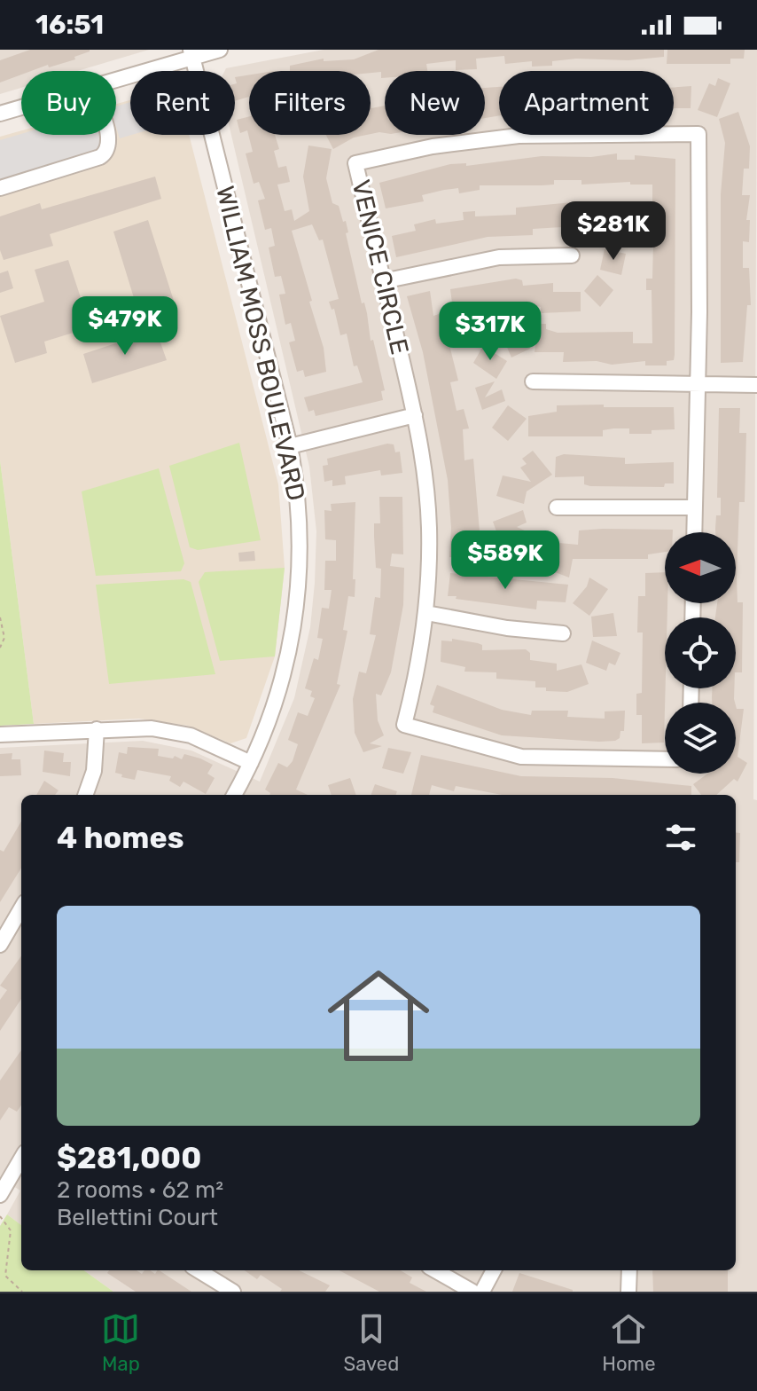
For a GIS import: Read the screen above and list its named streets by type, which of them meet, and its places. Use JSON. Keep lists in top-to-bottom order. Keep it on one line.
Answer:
{"streets":{"street":["VENICE CIRCLE","WILLIAM MOSS BOULEVARD"]},"north":"left","page":{"status":"16:51","chip":["Buy","Rent","Filters","New","Apartment"],"price":["$281K","$479K","$317K","$589K"],"heading":"4 homes","list":[{"name":"$281,000","note":"2 rooms · 62 m² · Bellettini Court"}],"tabs":["Map","Saved","Home"]}}
